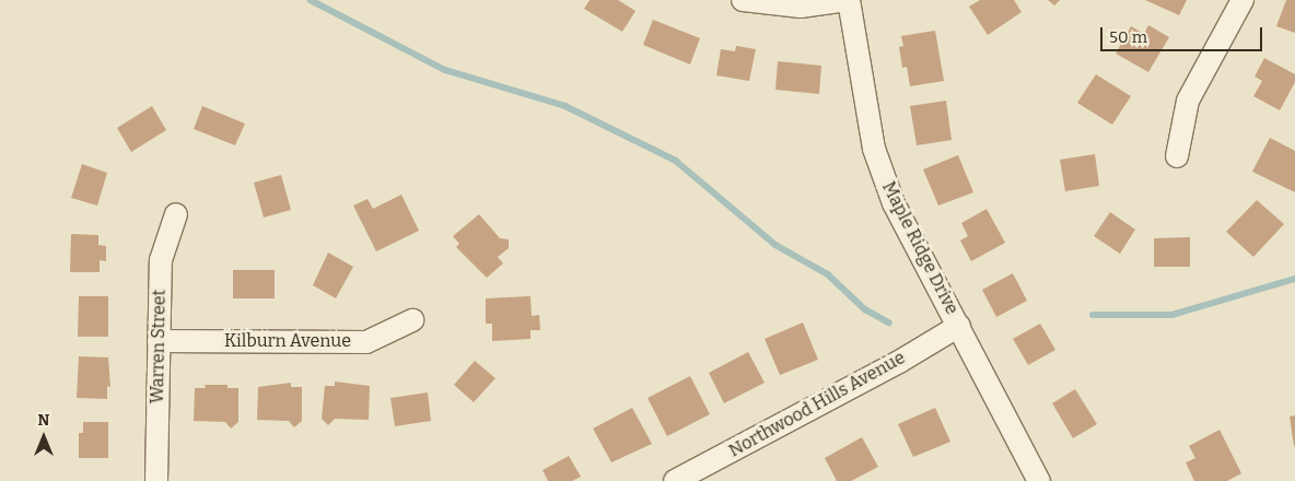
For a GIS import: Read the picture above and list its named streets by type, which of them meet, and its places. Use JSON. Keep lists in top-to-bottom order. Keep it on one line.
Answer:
{"streets":{"street":["Maple Ridge Drive","Kilburn Avenue","Warren Street","Northwood Hills Avenue"]},"crossings":[["Maple Ridge Drive","Northwood Hills Avenue"],["Kilburn Avenue","Warren Street"]],"scale_bar":"50 m","north":"top"}
